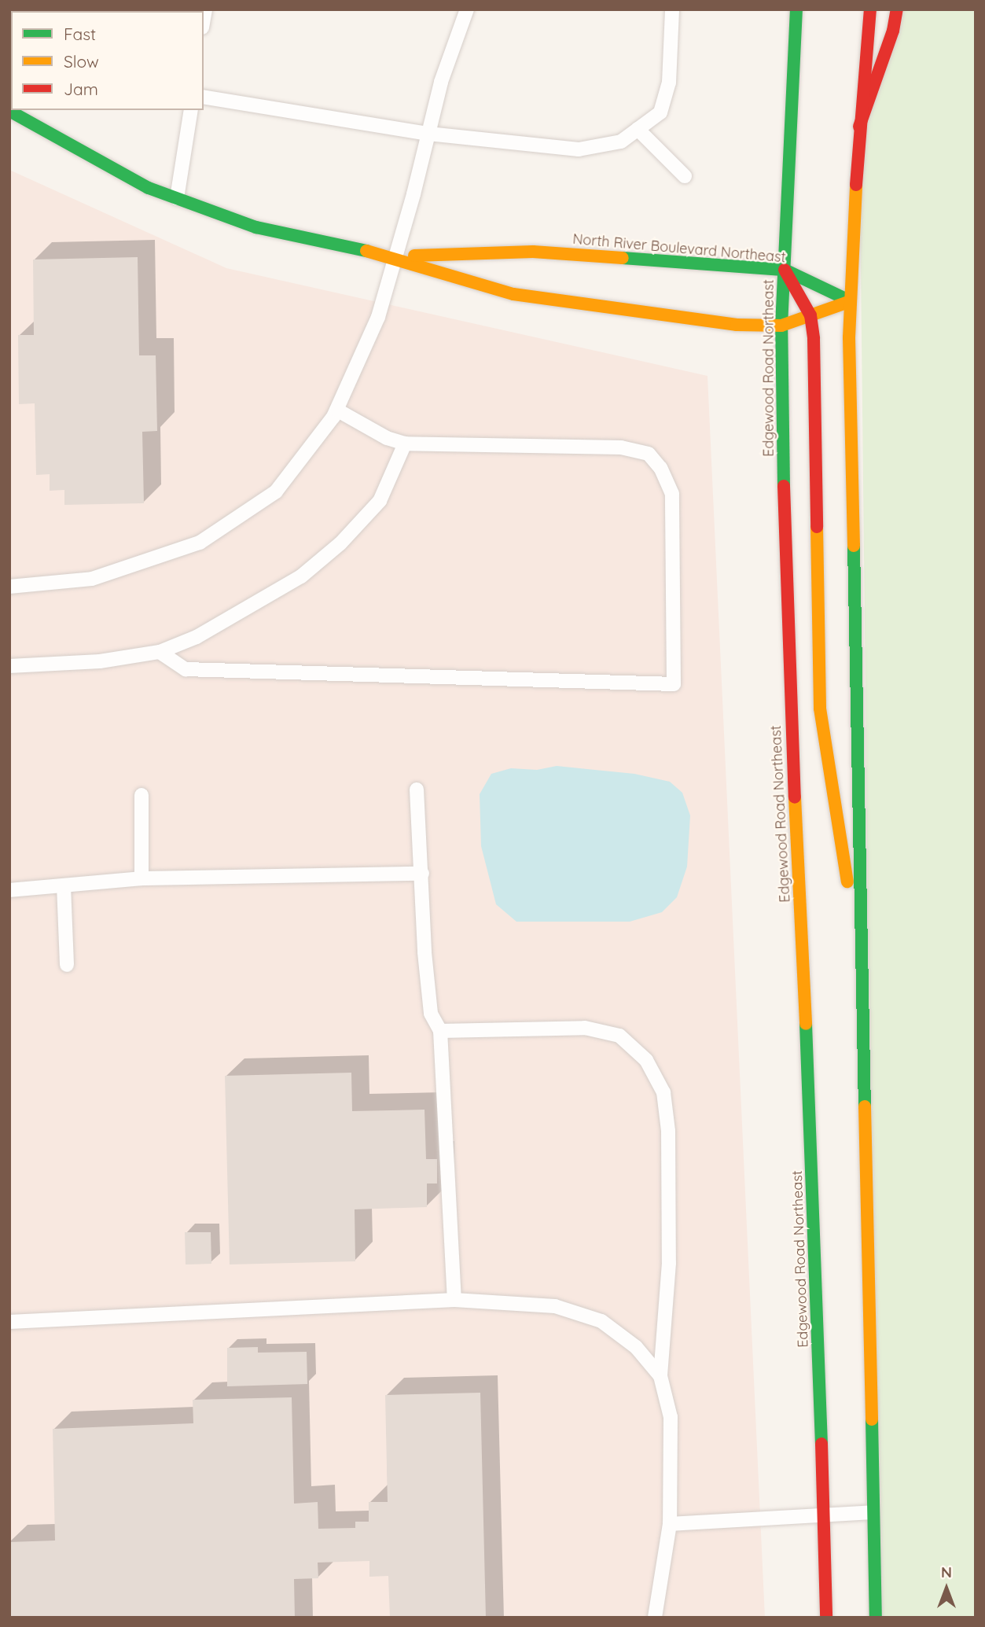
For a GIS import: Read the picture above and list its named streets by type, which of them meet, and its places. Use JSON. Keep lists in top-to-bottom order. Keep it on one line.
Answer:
{"streets":{"main road":["North River Boulevard Northeast","Edgewood Road Northeast"]},"crossings":[["North River Boulevard Northeast","Edgewood Road Northeast"]],"legend":["Fast","Slow","Jam"],"north":"top"}
